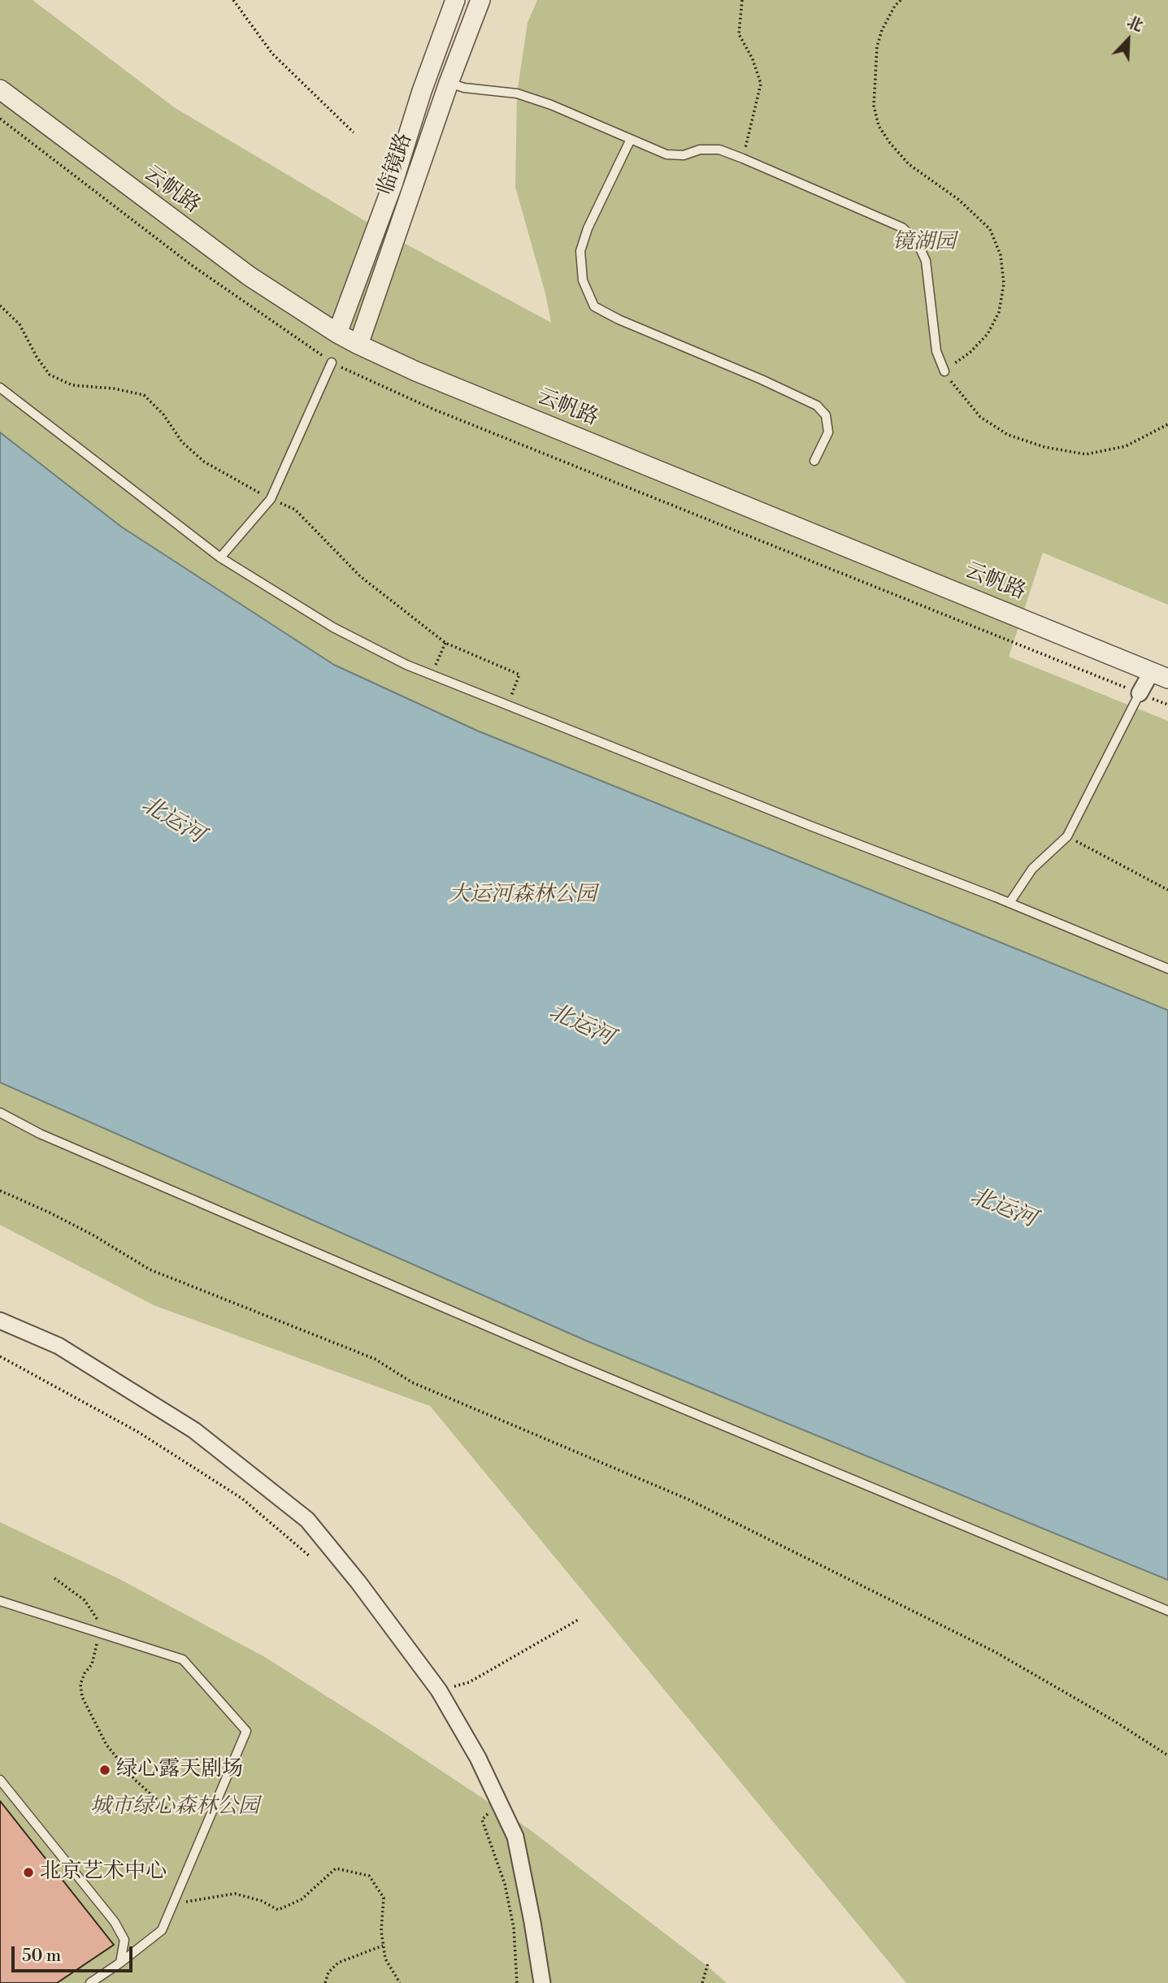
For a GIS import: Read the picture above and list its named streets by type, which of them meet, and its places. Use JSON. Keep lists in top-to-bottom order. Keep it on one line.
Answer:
{"streets":{"street":["临镜路","云帆路"]},"crossings":[["临镜路","云帆路"]],"water":["北运河"],"parks":["镜湖园","大运河森林公园","城市绿心森林公园"],"places":["绿心露天剧场","北京艺术中心"],"scale_bar":"50 m","north":"top right"}
